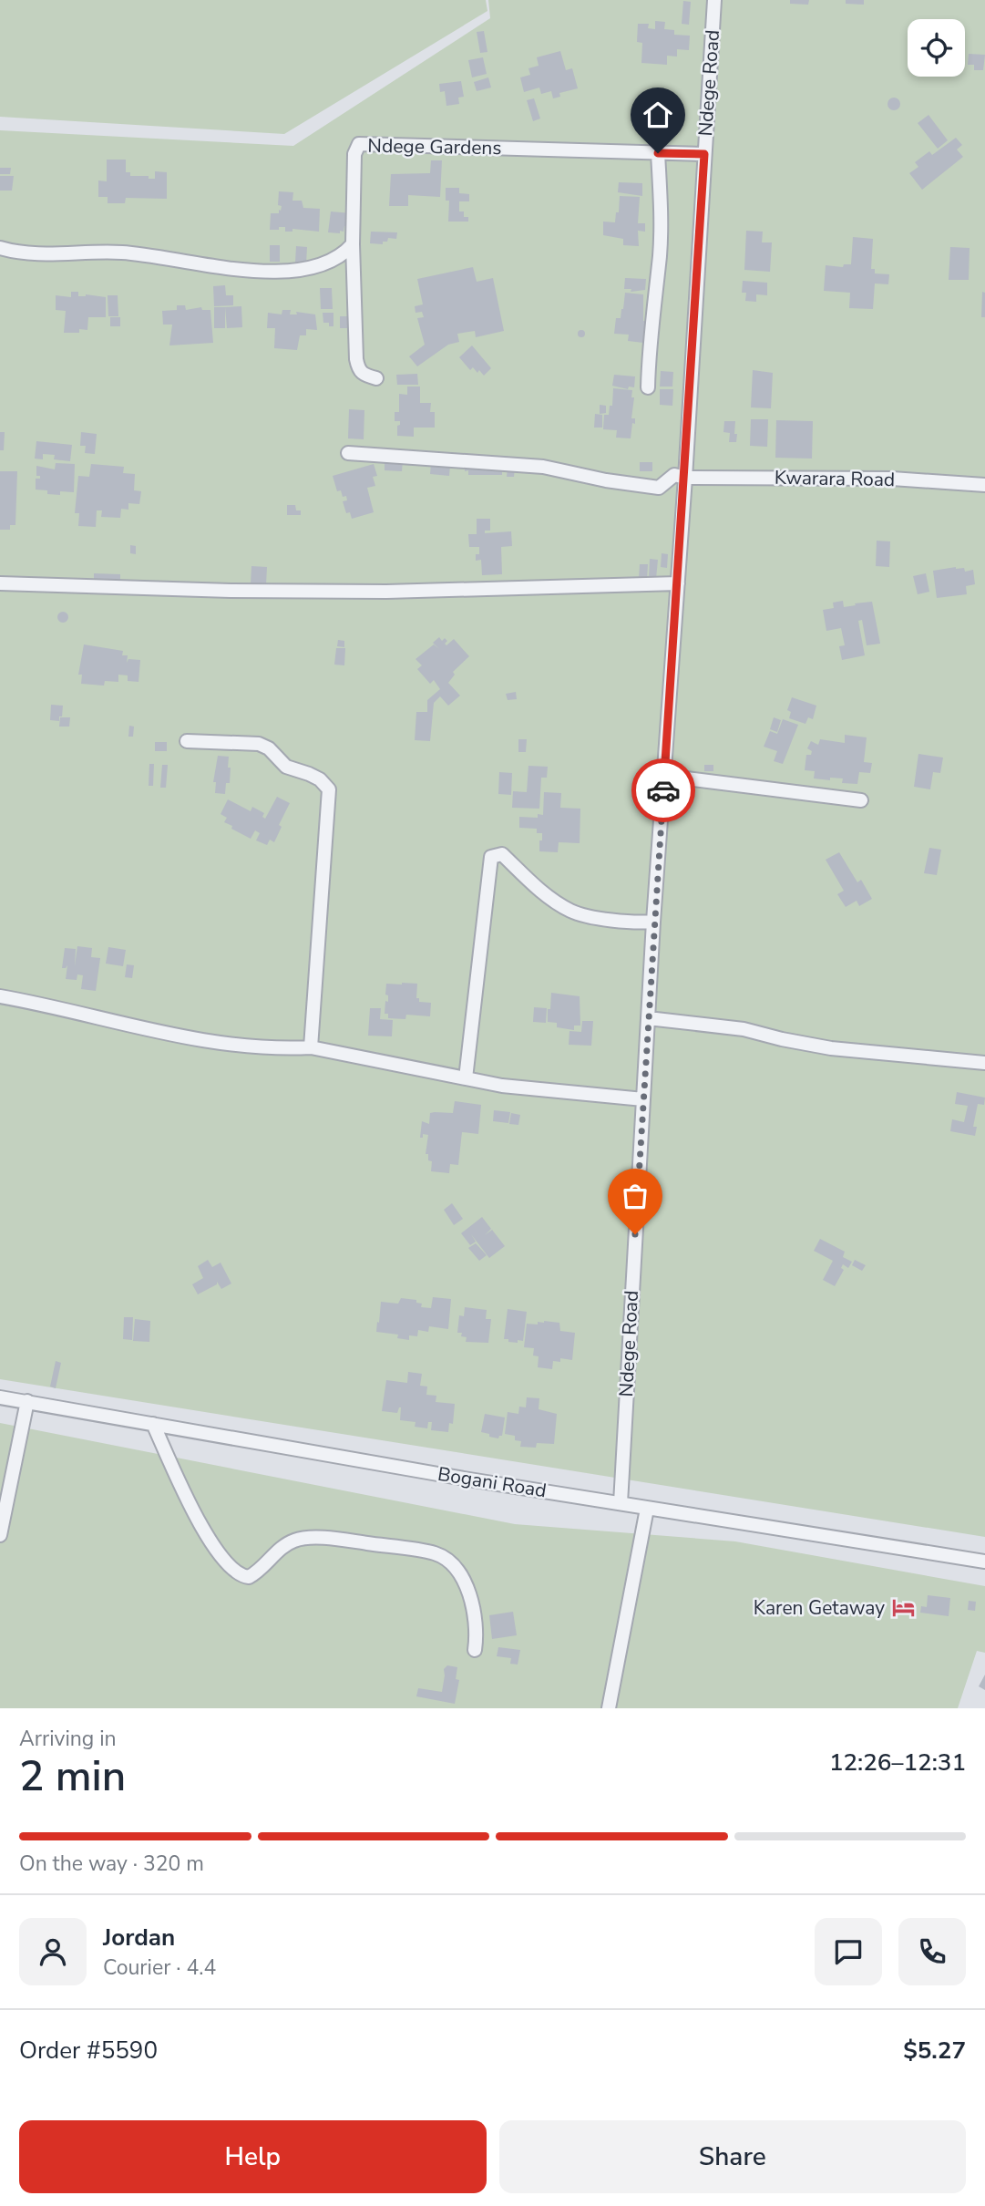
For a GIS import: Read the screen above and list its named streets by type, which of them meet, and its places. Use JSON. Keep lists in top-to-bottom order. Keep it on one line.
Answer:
{"streets":{"street":["Ndege Road","Ndege Gardens","Kwarara Road","Bogani Road"]},"crossings":[["Ndege Road","Ndege Gardens"],["Ndege Road","Kwarara Road"],["Ndege Road","Bogani Road"]],"places":{"hotel":["Karen Getaway"]},"page":{"heading":["2 min","Arriving in","12:26–12:31"],"panel":["Jordan","Courier · 4.4","Order #5590","$5.27"],"bar":"On the way · 320 m","buttons":["Help","Share"]}}
